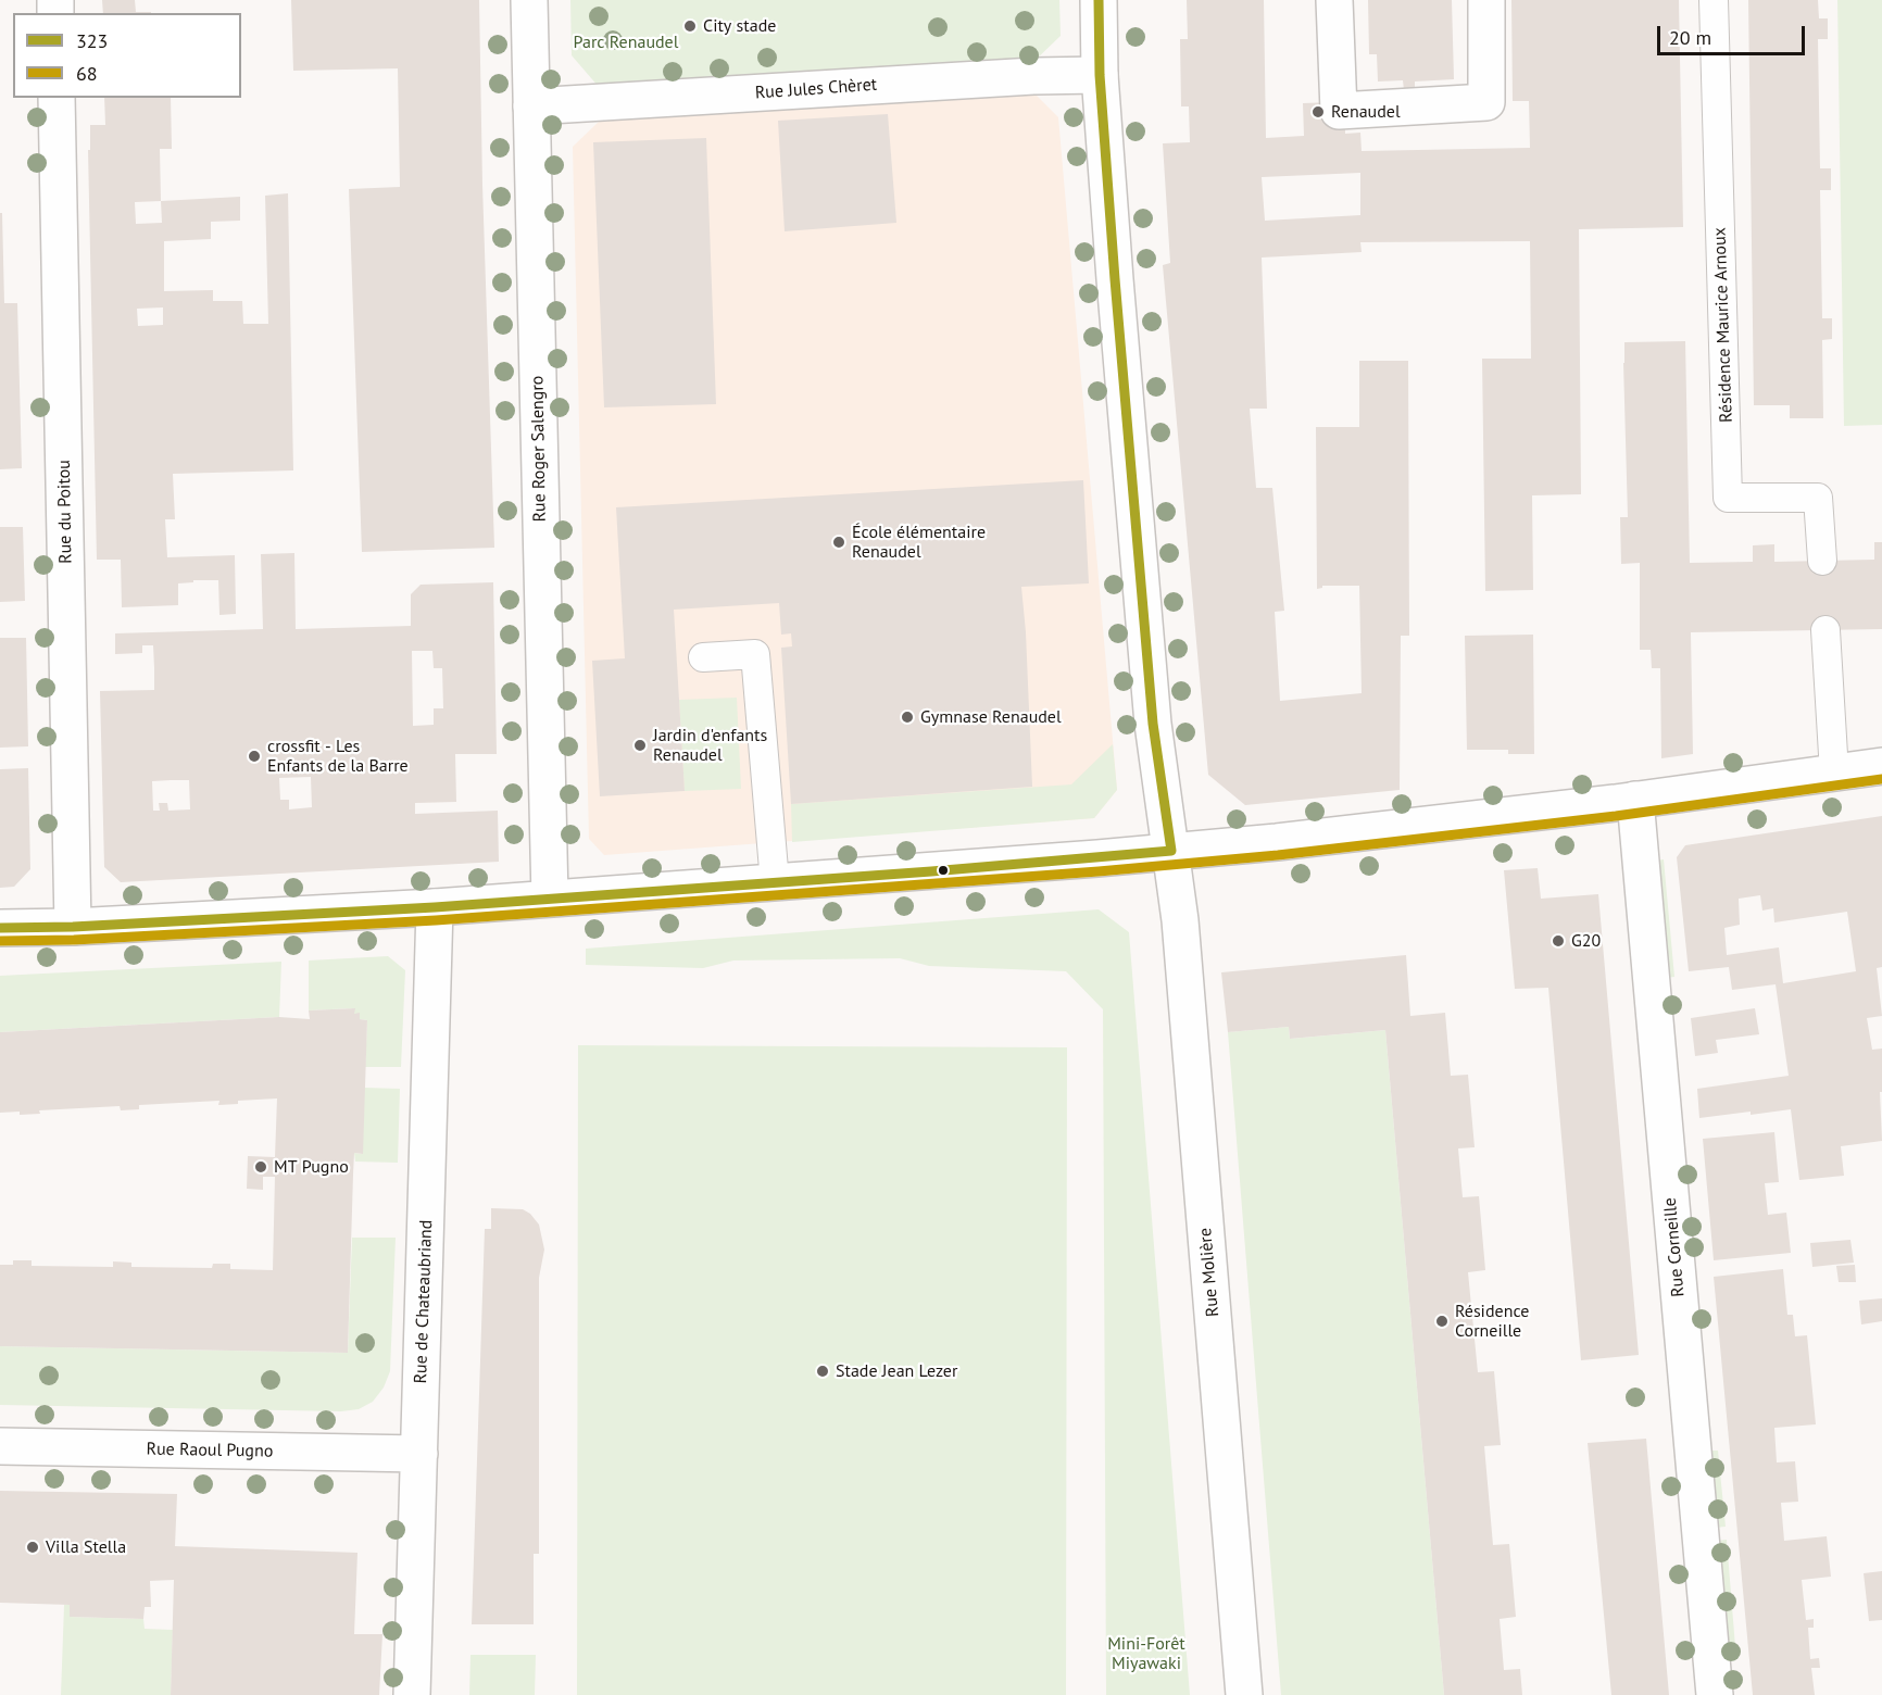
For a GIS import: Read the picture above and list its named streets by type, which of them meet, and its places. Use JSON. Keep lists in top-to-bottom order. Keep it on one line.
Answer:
{"streets":{"street":["Rue Jules Chèret","Rue Roger Salengro","Rue du Poitou","Rue Corneille","Rue Molière","Rue de Chateaubriand","Rue Raoul Pugno"],"lane":["Résidence Maurice Arnoux"]},"crossings":[["Rue Jules Chèret","Rue Roger Salengro"],["Rue Jules Chèret","Rue Molière"],["Rue de Chateaubriand","Rue Raoul Pugno"]],"parks":["Parc Renaudel","Mini-Forêt Miyawaki"],"places":["City stade","Renaudel","École élémentaire Renaudel","Gymnase Renaudel","Jardin d'enfants Renaudel","crossfit - Les Enfants de la Barre","G20","MT Pugno","Résidence Corneille","Stade Jean Lezer","Villa Stella"],"lines":["transit line 323","transit line 68"],"legend":["323","68"],"scale_bar":"20 m"}
